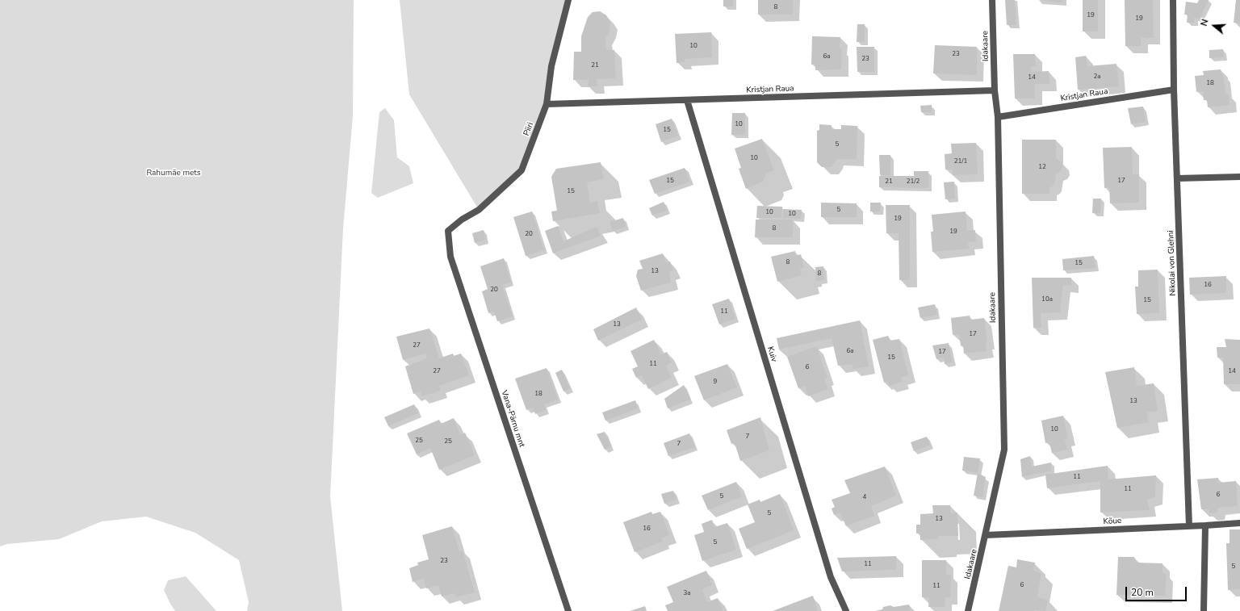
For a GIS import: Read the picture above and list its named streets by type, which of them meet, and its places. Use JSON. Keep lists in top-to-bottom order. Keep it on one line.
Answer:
{"streets":{"street":["Idakaare","Kristjan Raua","Piiri","Nikolai von Glehni","Kuiv","Vana-Pärnu mnt","Kõue"]},"crossings":[["Idakaare","Kristjan Raua"],["Idakaare","Kõue"],["Kristjan Raua","Piiri"],["Kristjan Raua","Nikolai von Glehni"],["Kristjan Raua","Kuiv"],["Piiri","Vana-Pärnu mnt"],["Nikolai von Glehni","Kõue"]],"parks":["Rahumäe mets"],"house_numbers":["8","19","19","10","23","6a","23","21","2a","14","18","10","15","5","10","21/1","12","15","17","21","21/2","15","5","10","10","19","8","19","20","8","15","13","8","16","20","10a","15","11","13","17","27","6a","17","15","11","6","27","14","9","18","13","10","7","25","25","7","11","11","6","5","4","5","13","16","5","23","11","5","6","11","3a"],"scale_bar":"20 m","north":"left"}
